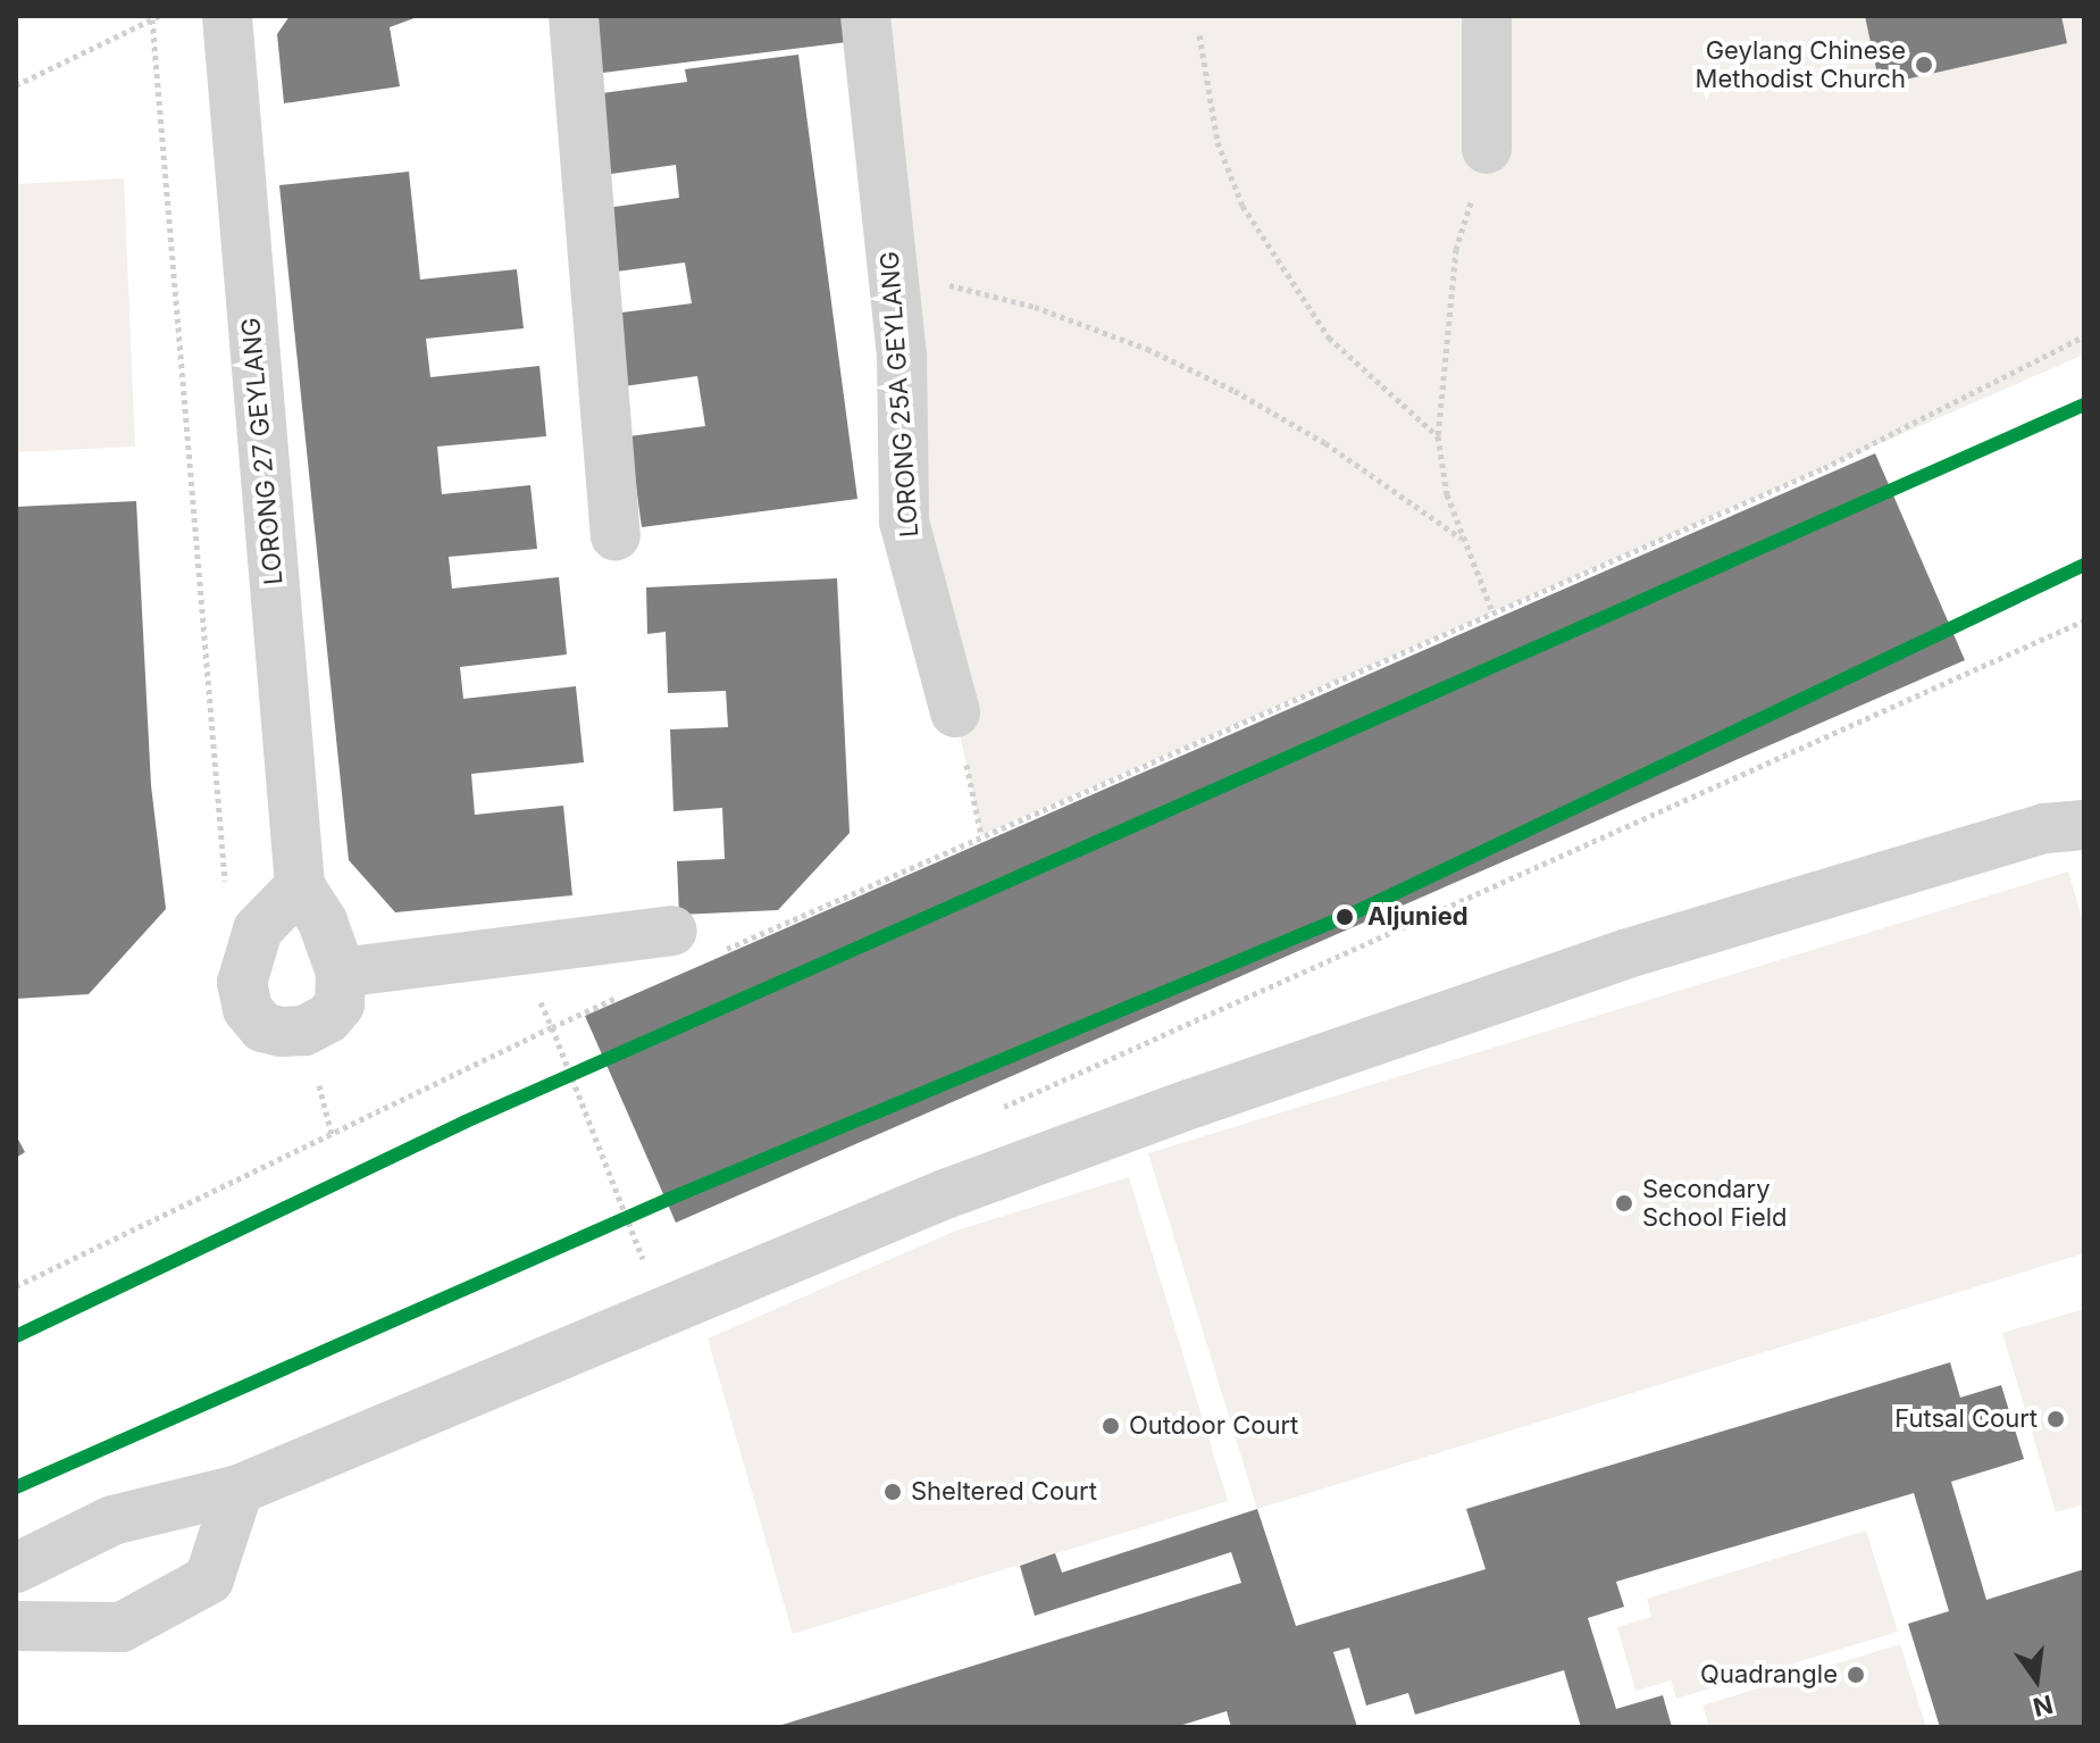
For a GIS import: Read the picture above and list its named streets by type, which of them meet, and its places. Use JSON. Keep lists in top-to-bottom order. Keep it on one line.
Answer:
{"streets":{"street":["LORONG 25A GEYLANG","LORONG 27 GEYLANG"]},"places":["Geylang Chinese Methodist Church","Aljunied","Secondary School Field","Futsal Court","Outdoor Court","Sheltered Court","Quadrangle"],"north":"bottom"}
